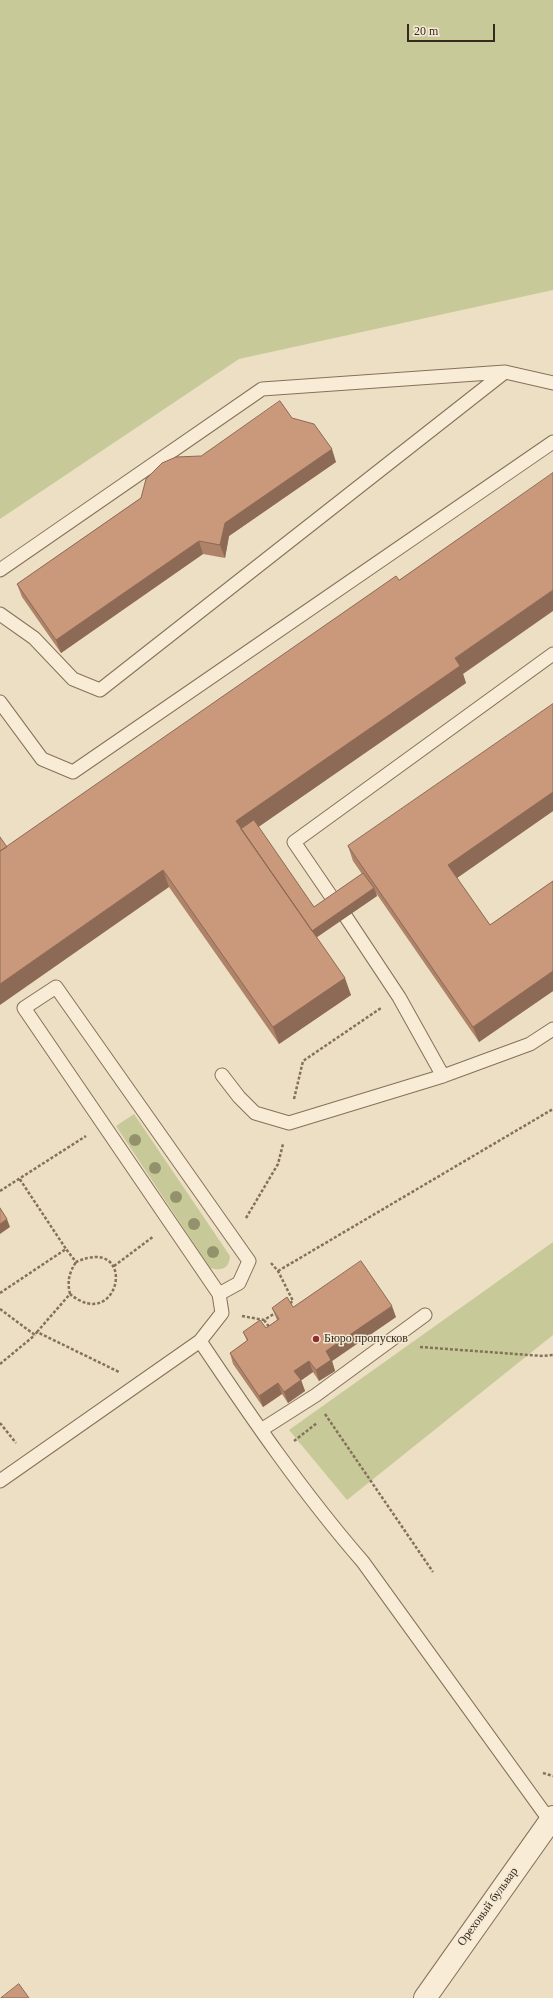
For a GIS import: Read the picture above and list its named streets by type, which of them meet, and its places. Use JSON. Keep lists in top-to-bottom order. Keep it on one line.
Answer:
{"streets":{"street":["Ореховый бульвар"]},"places":["Бюро пропусков"],"scale_bar":"20 m"}
